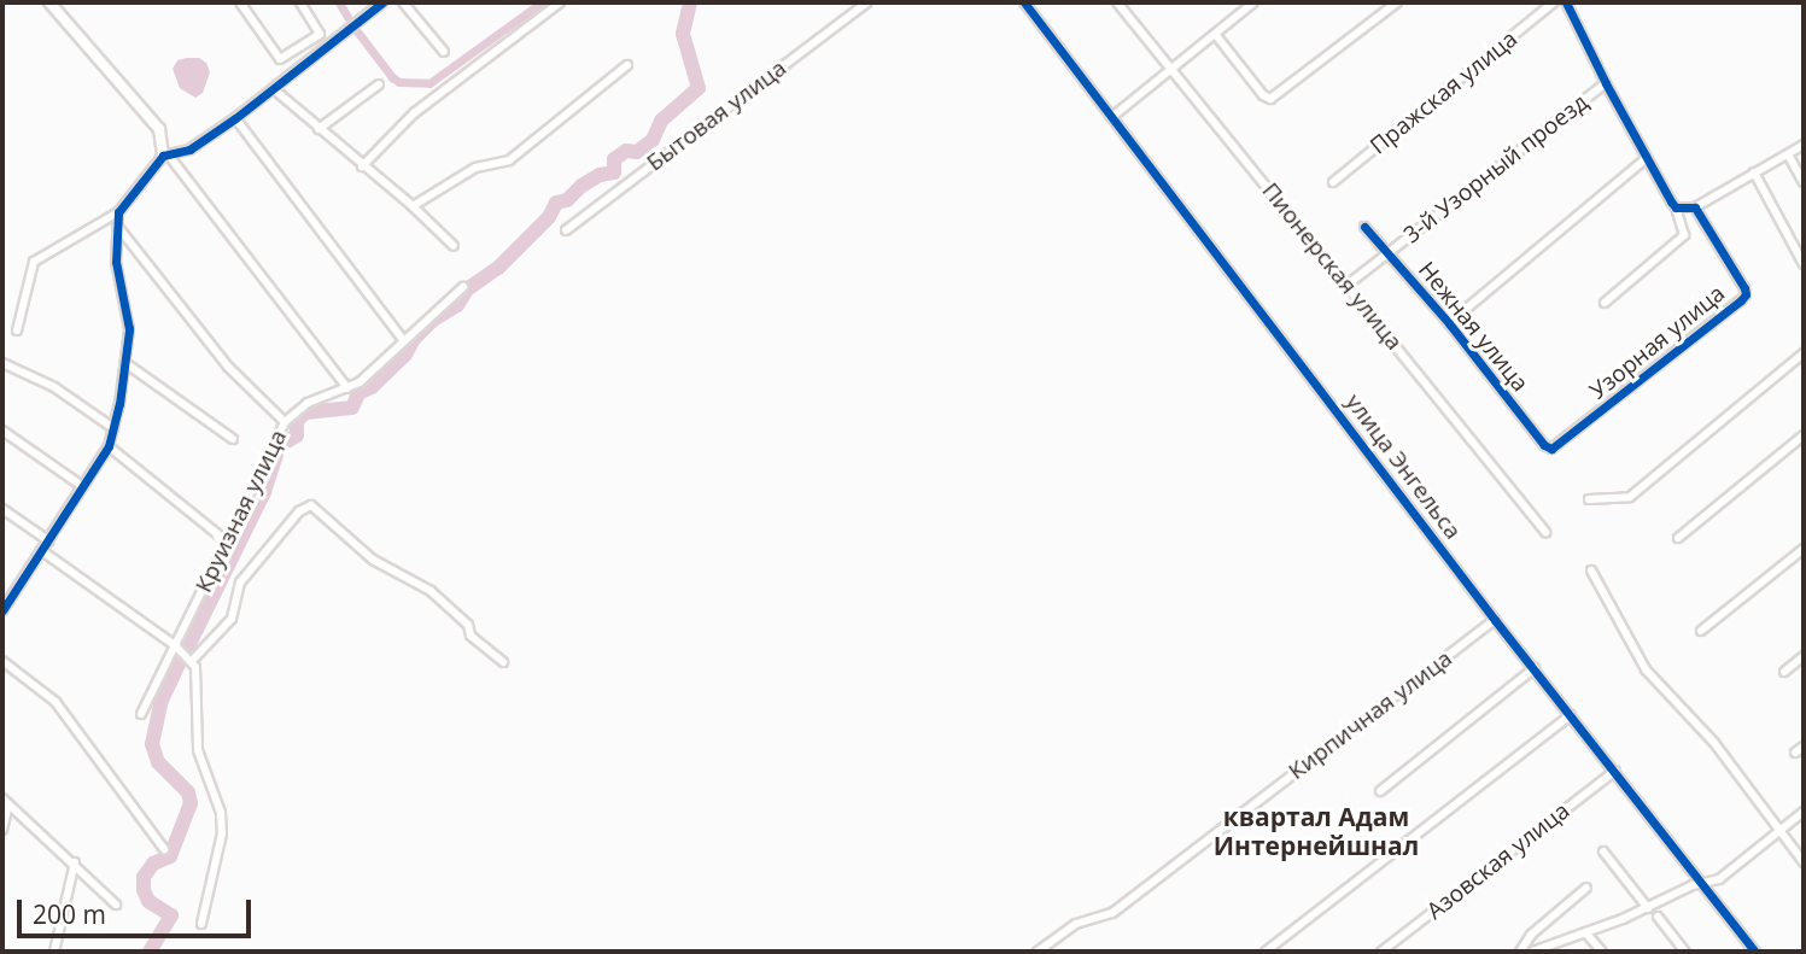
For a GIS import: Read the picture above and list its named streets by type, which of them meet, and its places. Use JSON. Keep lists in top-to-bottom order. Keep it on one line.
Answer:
{"streets":{"street":["Пражская улица","Бытовая улица","3-й Узорный проезд","Пионерская улица","Нежная улица","Узорная улица","улица Энгельса","Круизная улица","Кирпичная улица","Азовская улица"]},"crossings":[["3-й Узорный проезд","Пионерская улица"],["3-й Узорный проезд","Нежная улица"],["Нежная улица","Узорная улица"],["улица Энгельса","Кирпичная улица"],["улица Энгельса","Азовская улица"]],"districts":["квартал Адам Интернейшнал"],"scale_bar":"200 m"}
